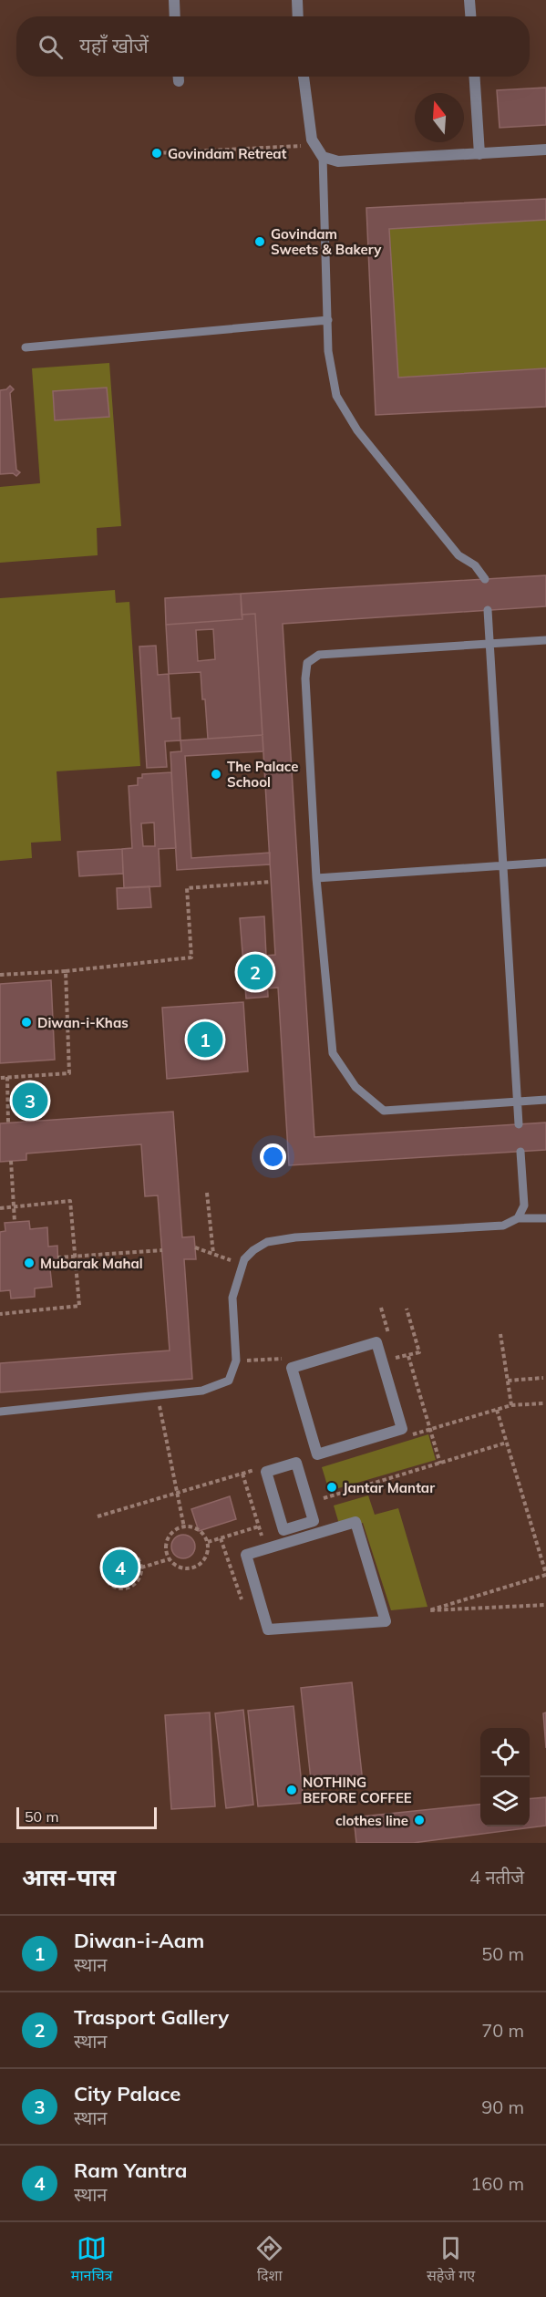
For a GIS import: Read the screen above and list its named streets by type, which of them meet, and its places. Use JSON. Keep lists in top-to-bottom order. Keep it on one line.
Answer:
{"places":["Govindam Retreat","Govindam Sweets & Bakery","The Palace School","Diwan-i-Khas","Mubarak Mahal","Jantar Mantar","NOTHING BEFORE COFFEE","clothes line"],"scale_bar":"50 m","north":"top","page":{"search":"यहाँ खोजें","pins":["2","1","3","4"],"scale":"50 m","heading":["आस-पास","4 नतीजे"],"list":[{"mark":"1","name":"Diwan-i-Aam","note":"स्थान","value":"50 m"},{"mark":"2","name":"Trasport Gallery","note":"स्थान","value":"70 m"},{"mark":"3","name":"City Palace","note":"स्थान","value":"90 m"},{"mark":"4","name":"Ram Yantra","note":"स्थान","value":"160 m"}],"nav":["मानचित्र","दिशा","सहेजे गए"]}}
